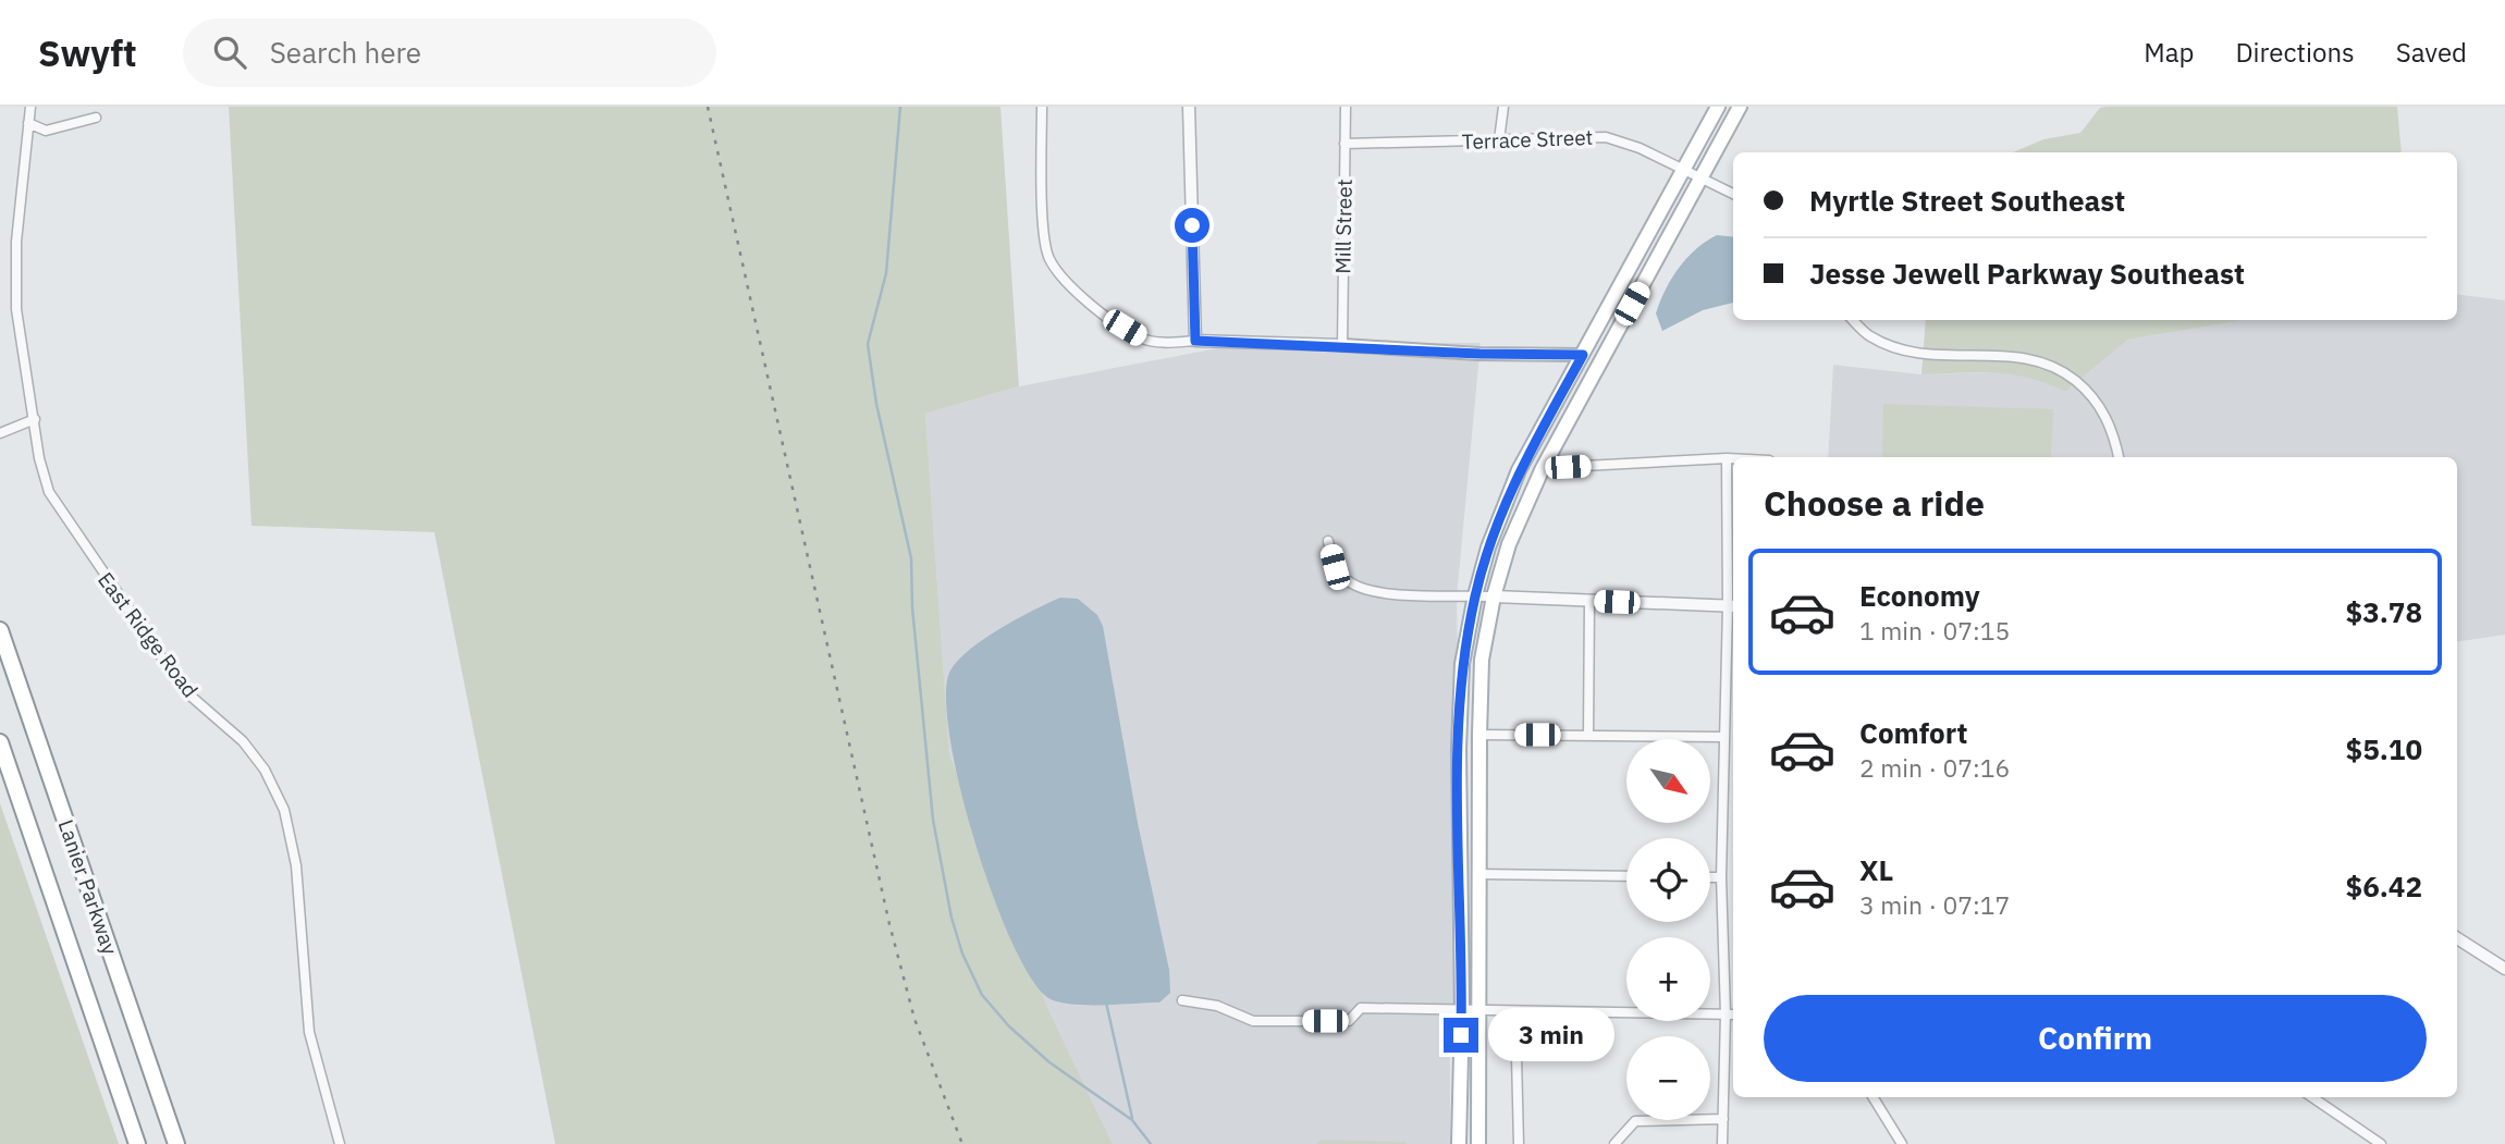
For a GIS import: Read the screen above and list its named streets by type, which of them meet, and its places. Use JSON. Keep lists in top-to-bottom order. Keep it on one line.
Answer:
{"streets":{"highway":["Lanier Parkway"],"street":["Terrace Street","Mill Street","East Ridge Road"]},"crossings":[["Terrace Street","Mill Street"]],"north":"bottom right","page":{"header":"Swyft","search":"Search here","nav":["Map","Directions","Saved"],"banner":["Myrtle Street Southeast","Jesse Jewell Parkway Southeast"],"heading":"Choose a ride","list":[{"name":"Economy","note":"1 min · 07:15","value":"$3.78"},{"name":"Comfort","note":"2 min · 07:16","value":"$5.10"},{"name":"XL","note":"3 min · 07:17","value":"$6.42"}],"map_buttons":["+","−"],"buttons":"Confirm","bubble":"3 min"}}
